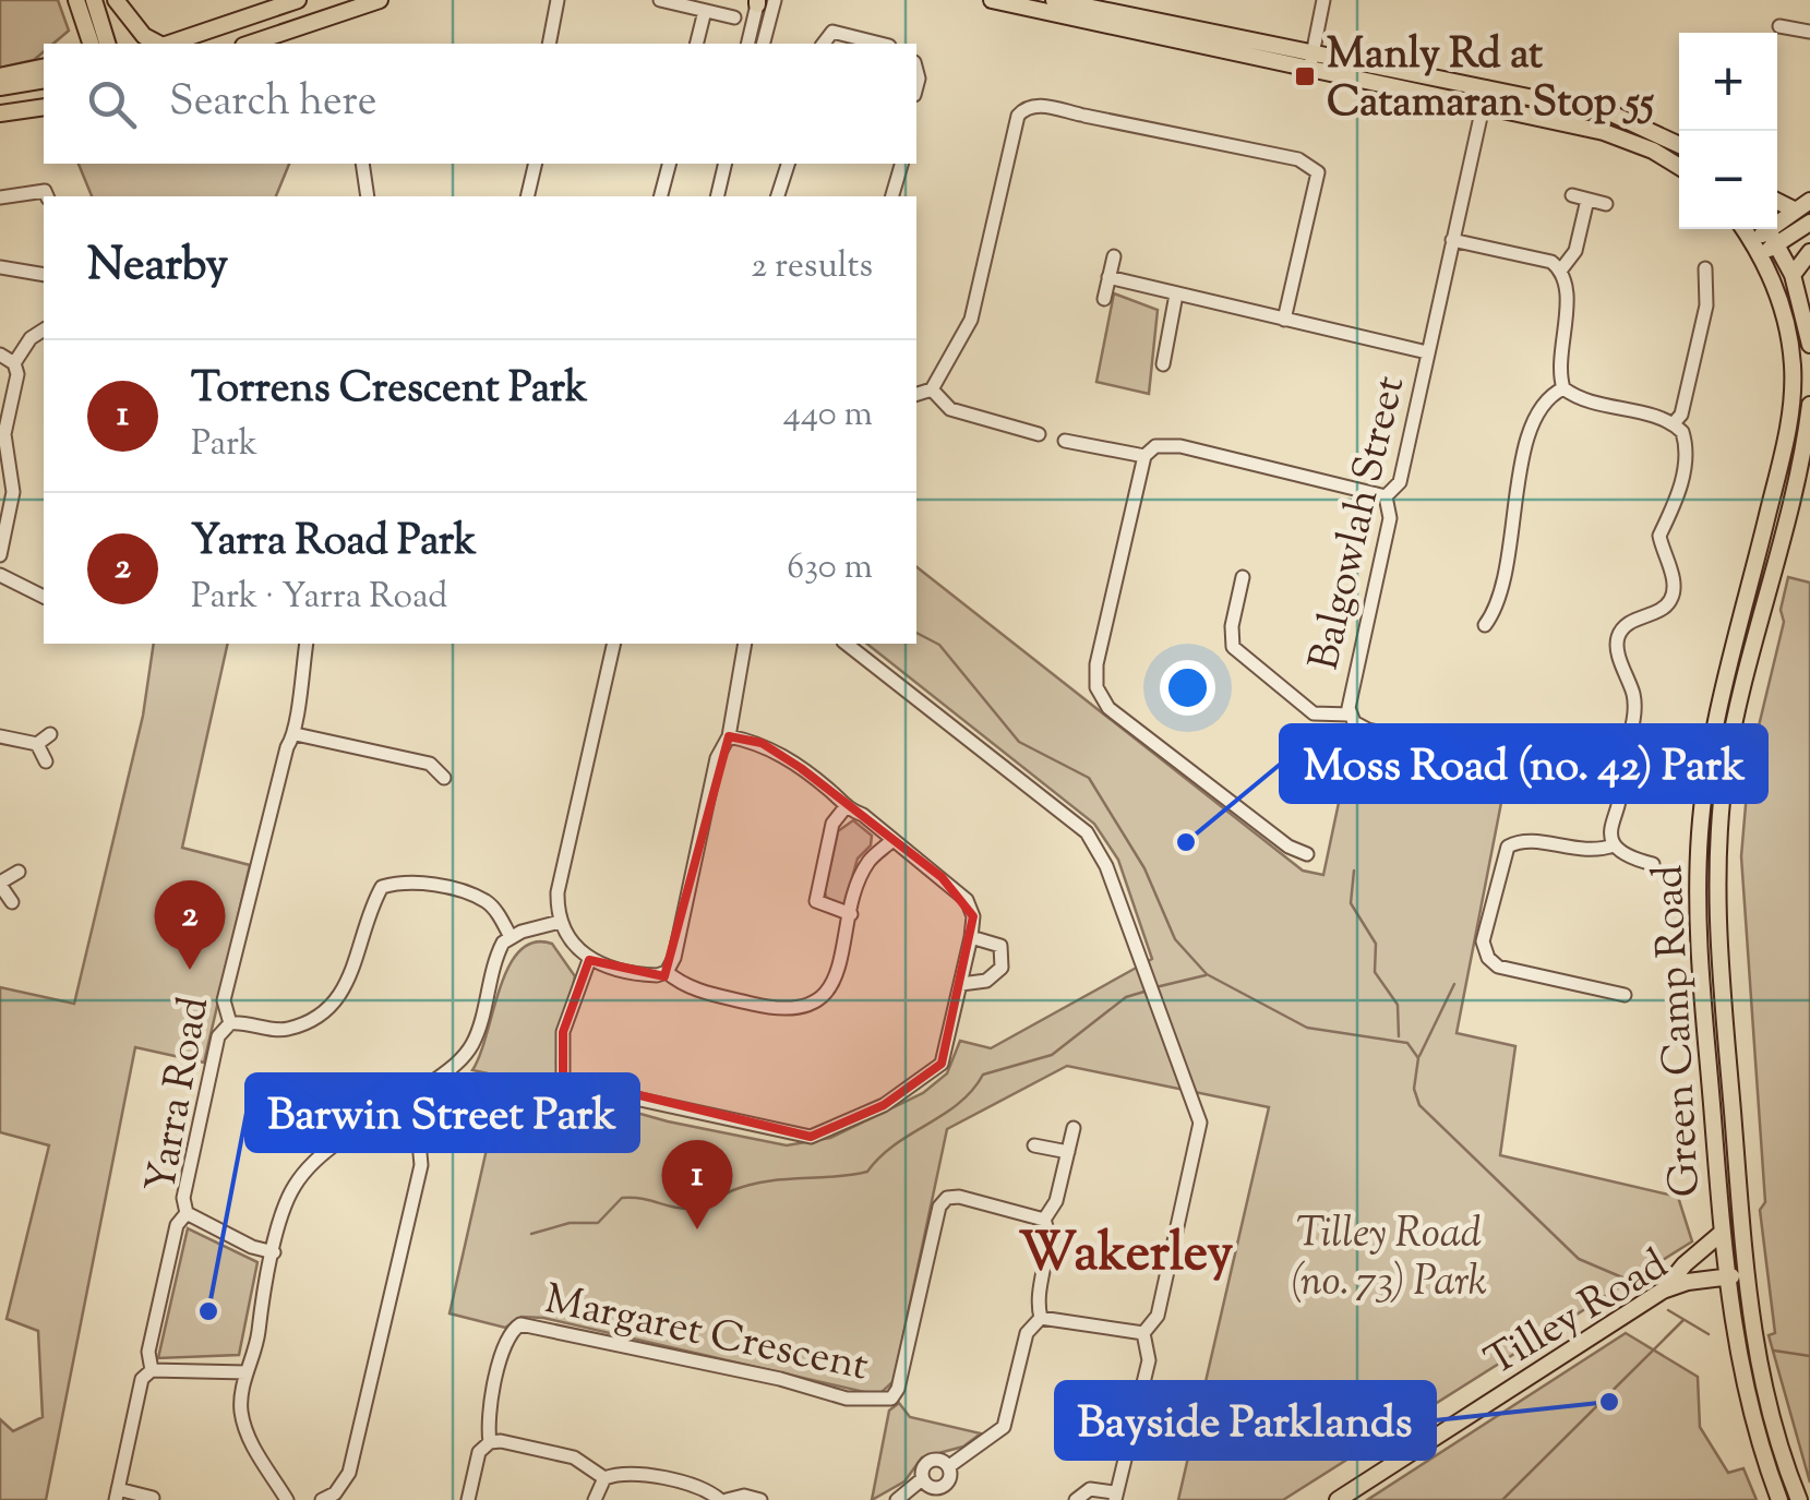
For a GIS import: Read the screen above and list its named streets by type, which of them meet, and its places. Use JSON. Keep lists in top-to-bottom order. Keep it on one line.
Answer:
{"streets":{"main road":["Green Camp Road","Tilley Road"],"street":["Balgowlah Street","Yarra Road","Margaret Crescent"]},"crossings":[["Green Camp Road","Tilley Road"]],"districts":["Wakerley"],"parks":["Tilley Road (no. 73) Park"],"places":{"transit":["Manly Rd at Catamaran Stop 55"],"other":["Moss Road (no. 42) Park","Barwin Street Park","Bayside Parklands"]},"page":{"map_buttons":["+","−"],"search":"Search here","heading":["Nearby","2 results"],"list":[{"mark":"1","name":"Torrens Crescent Park","note":"Park","value":"440 m"},{"mark":"2","name":"Yarra Road Park","note":"Park · Yarra Road","value":"630 m"}],"pins":["2","1"]}}
